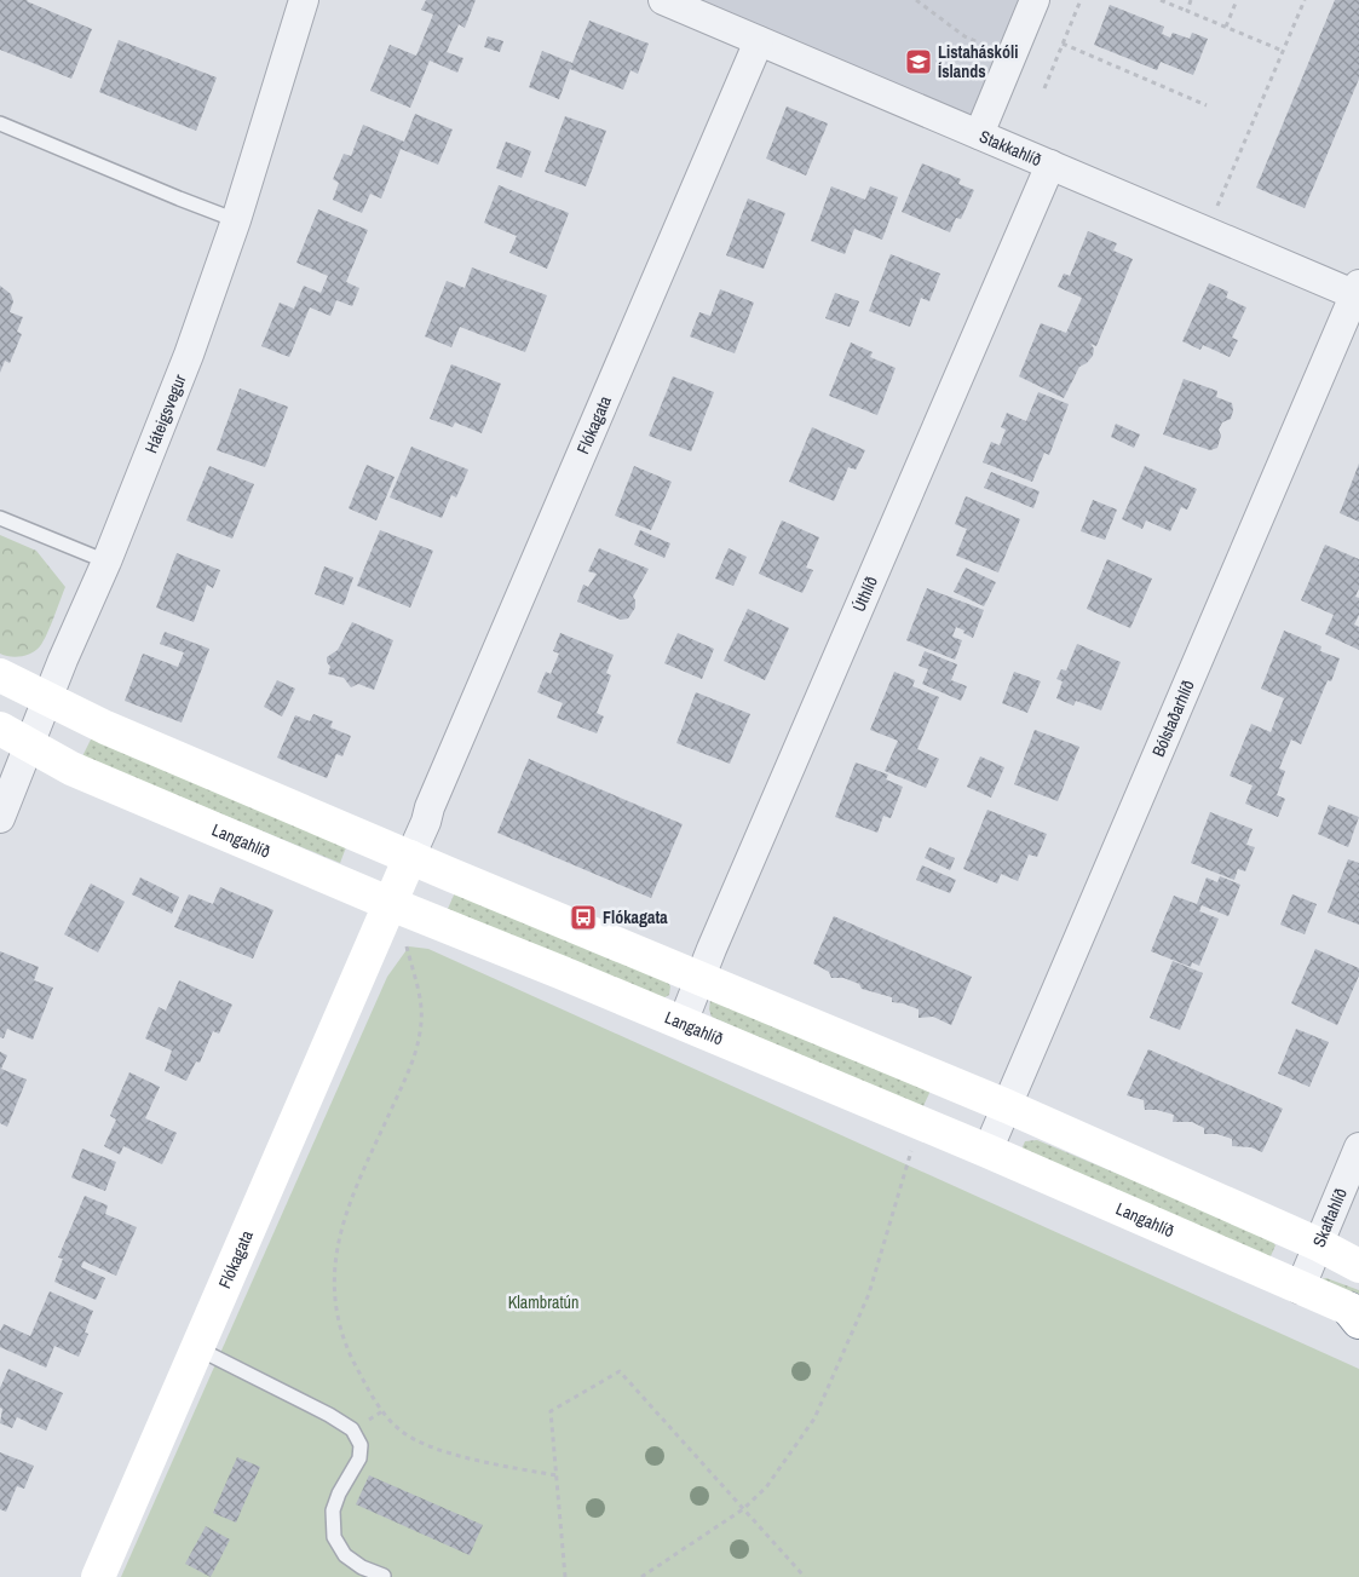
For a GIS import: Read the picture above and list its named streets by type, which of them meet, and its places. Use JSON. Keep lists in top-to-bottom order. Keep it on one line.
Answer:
{"streets":{"street":["Stakkahlíð","Háteigsvegur","Flókagata","Úthlíð","Bólstaðarhlíð","Langahlíð","Skaftahlíð"]},"crossings":[["Stakkahlíð","Flókagata"],["Stakkahlíð","Úthlíð"],["Stakkahlíð","Bólstaðarhlíð"],["Háteigsvegur","Langahlíð"],["Flókagata","Langahlíð"],["Úthlíð","Langahlíð"],["Bólstaðarhlíð","Langahlíð"],["Langahlíð","Skaftahlíð"]],"parks":["Klambratún"],"places":{"school or university":["Listaháskóli Íslands"],"bus stop":["Flókagata"]}}
